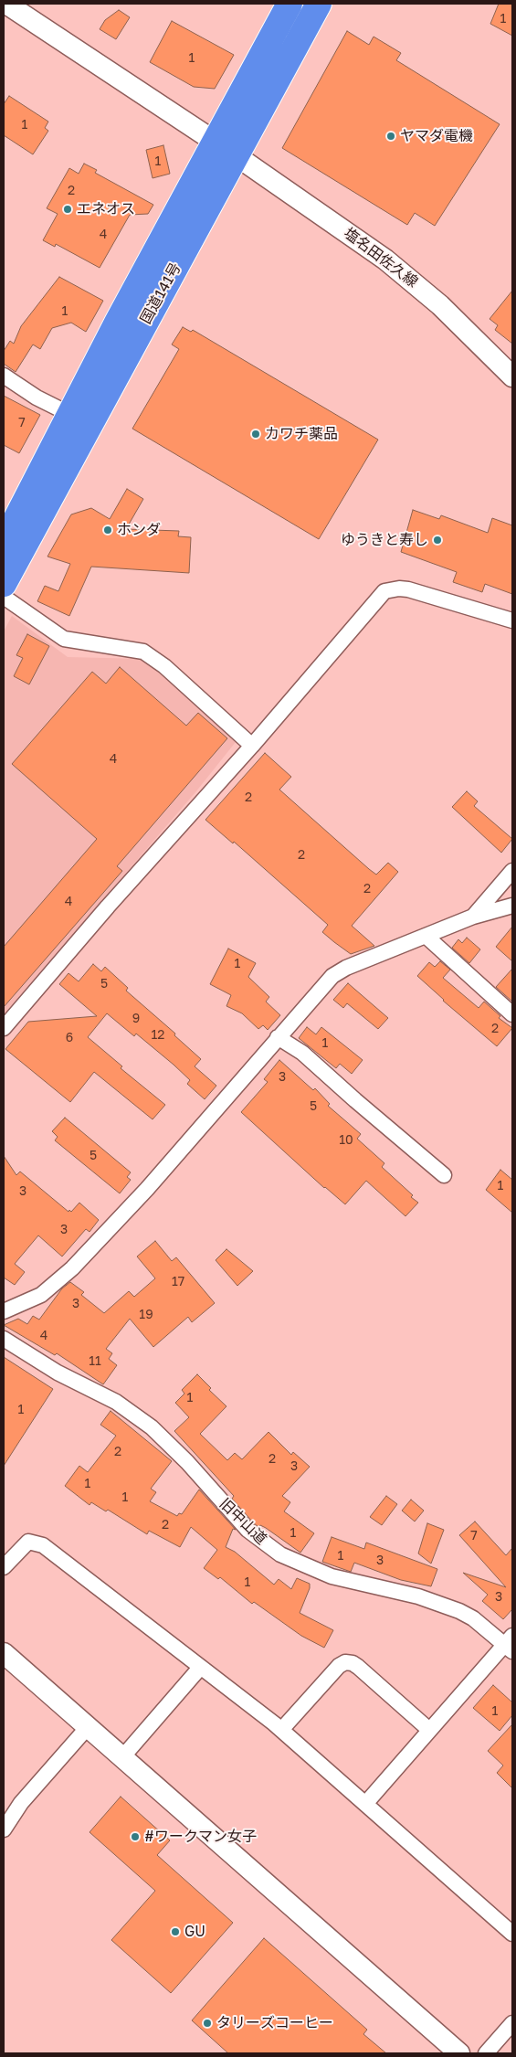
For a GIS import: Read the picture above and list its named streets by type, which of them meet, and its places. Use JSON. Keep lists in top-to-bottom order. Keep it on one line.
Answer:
{"streets":{"highway":["国道141号"],"street":["塩名田佐久線","旧中山道"]},"crossings":[["塩名田佐久線","国道141号"]],"places":["ヤマダ電機","エネオス","カワチ薬品","ホンダ","ゆうきと寿し","#ワークマン女子","GU","タリーズコーヒー"],"house_numbers":["1","1","1","1","2","4","1","7","4","2","2","2","4","1","5","9","2","12","6","1","3","5","10","5","1","3","3","17","3","19","4","11","1","1","2","2","3","1","1","2","1","7","1","3","1","3","1"]}
